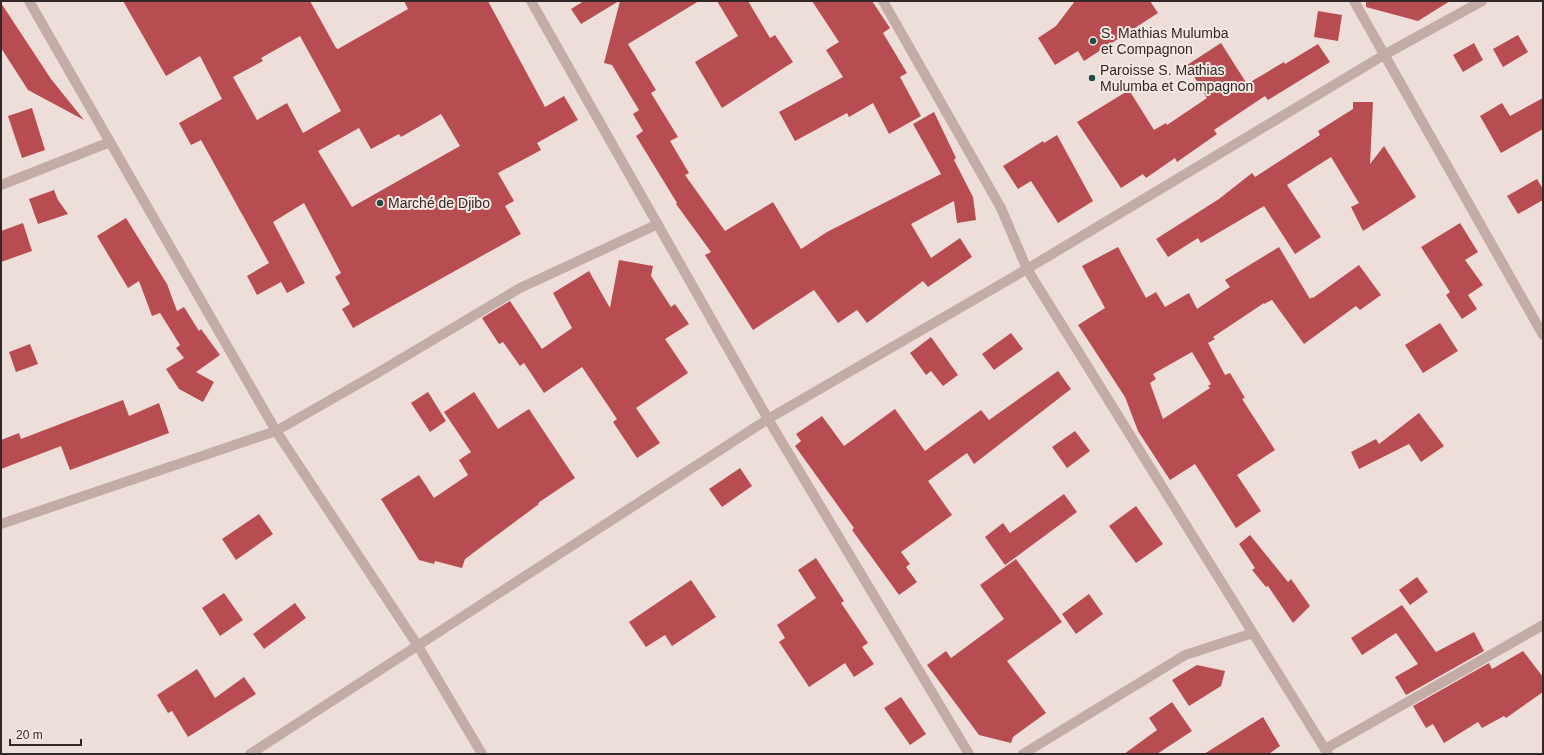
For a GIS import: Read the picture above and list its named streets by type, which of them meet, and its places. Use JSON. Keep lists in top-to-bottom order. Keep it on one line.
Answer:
{"places":["S. Mathias Mulumba et Compagnon","Paroisse S. Mathias Mulumba et Compagnon","Marché de Djibo"],"scale_bar":"20 m"}
